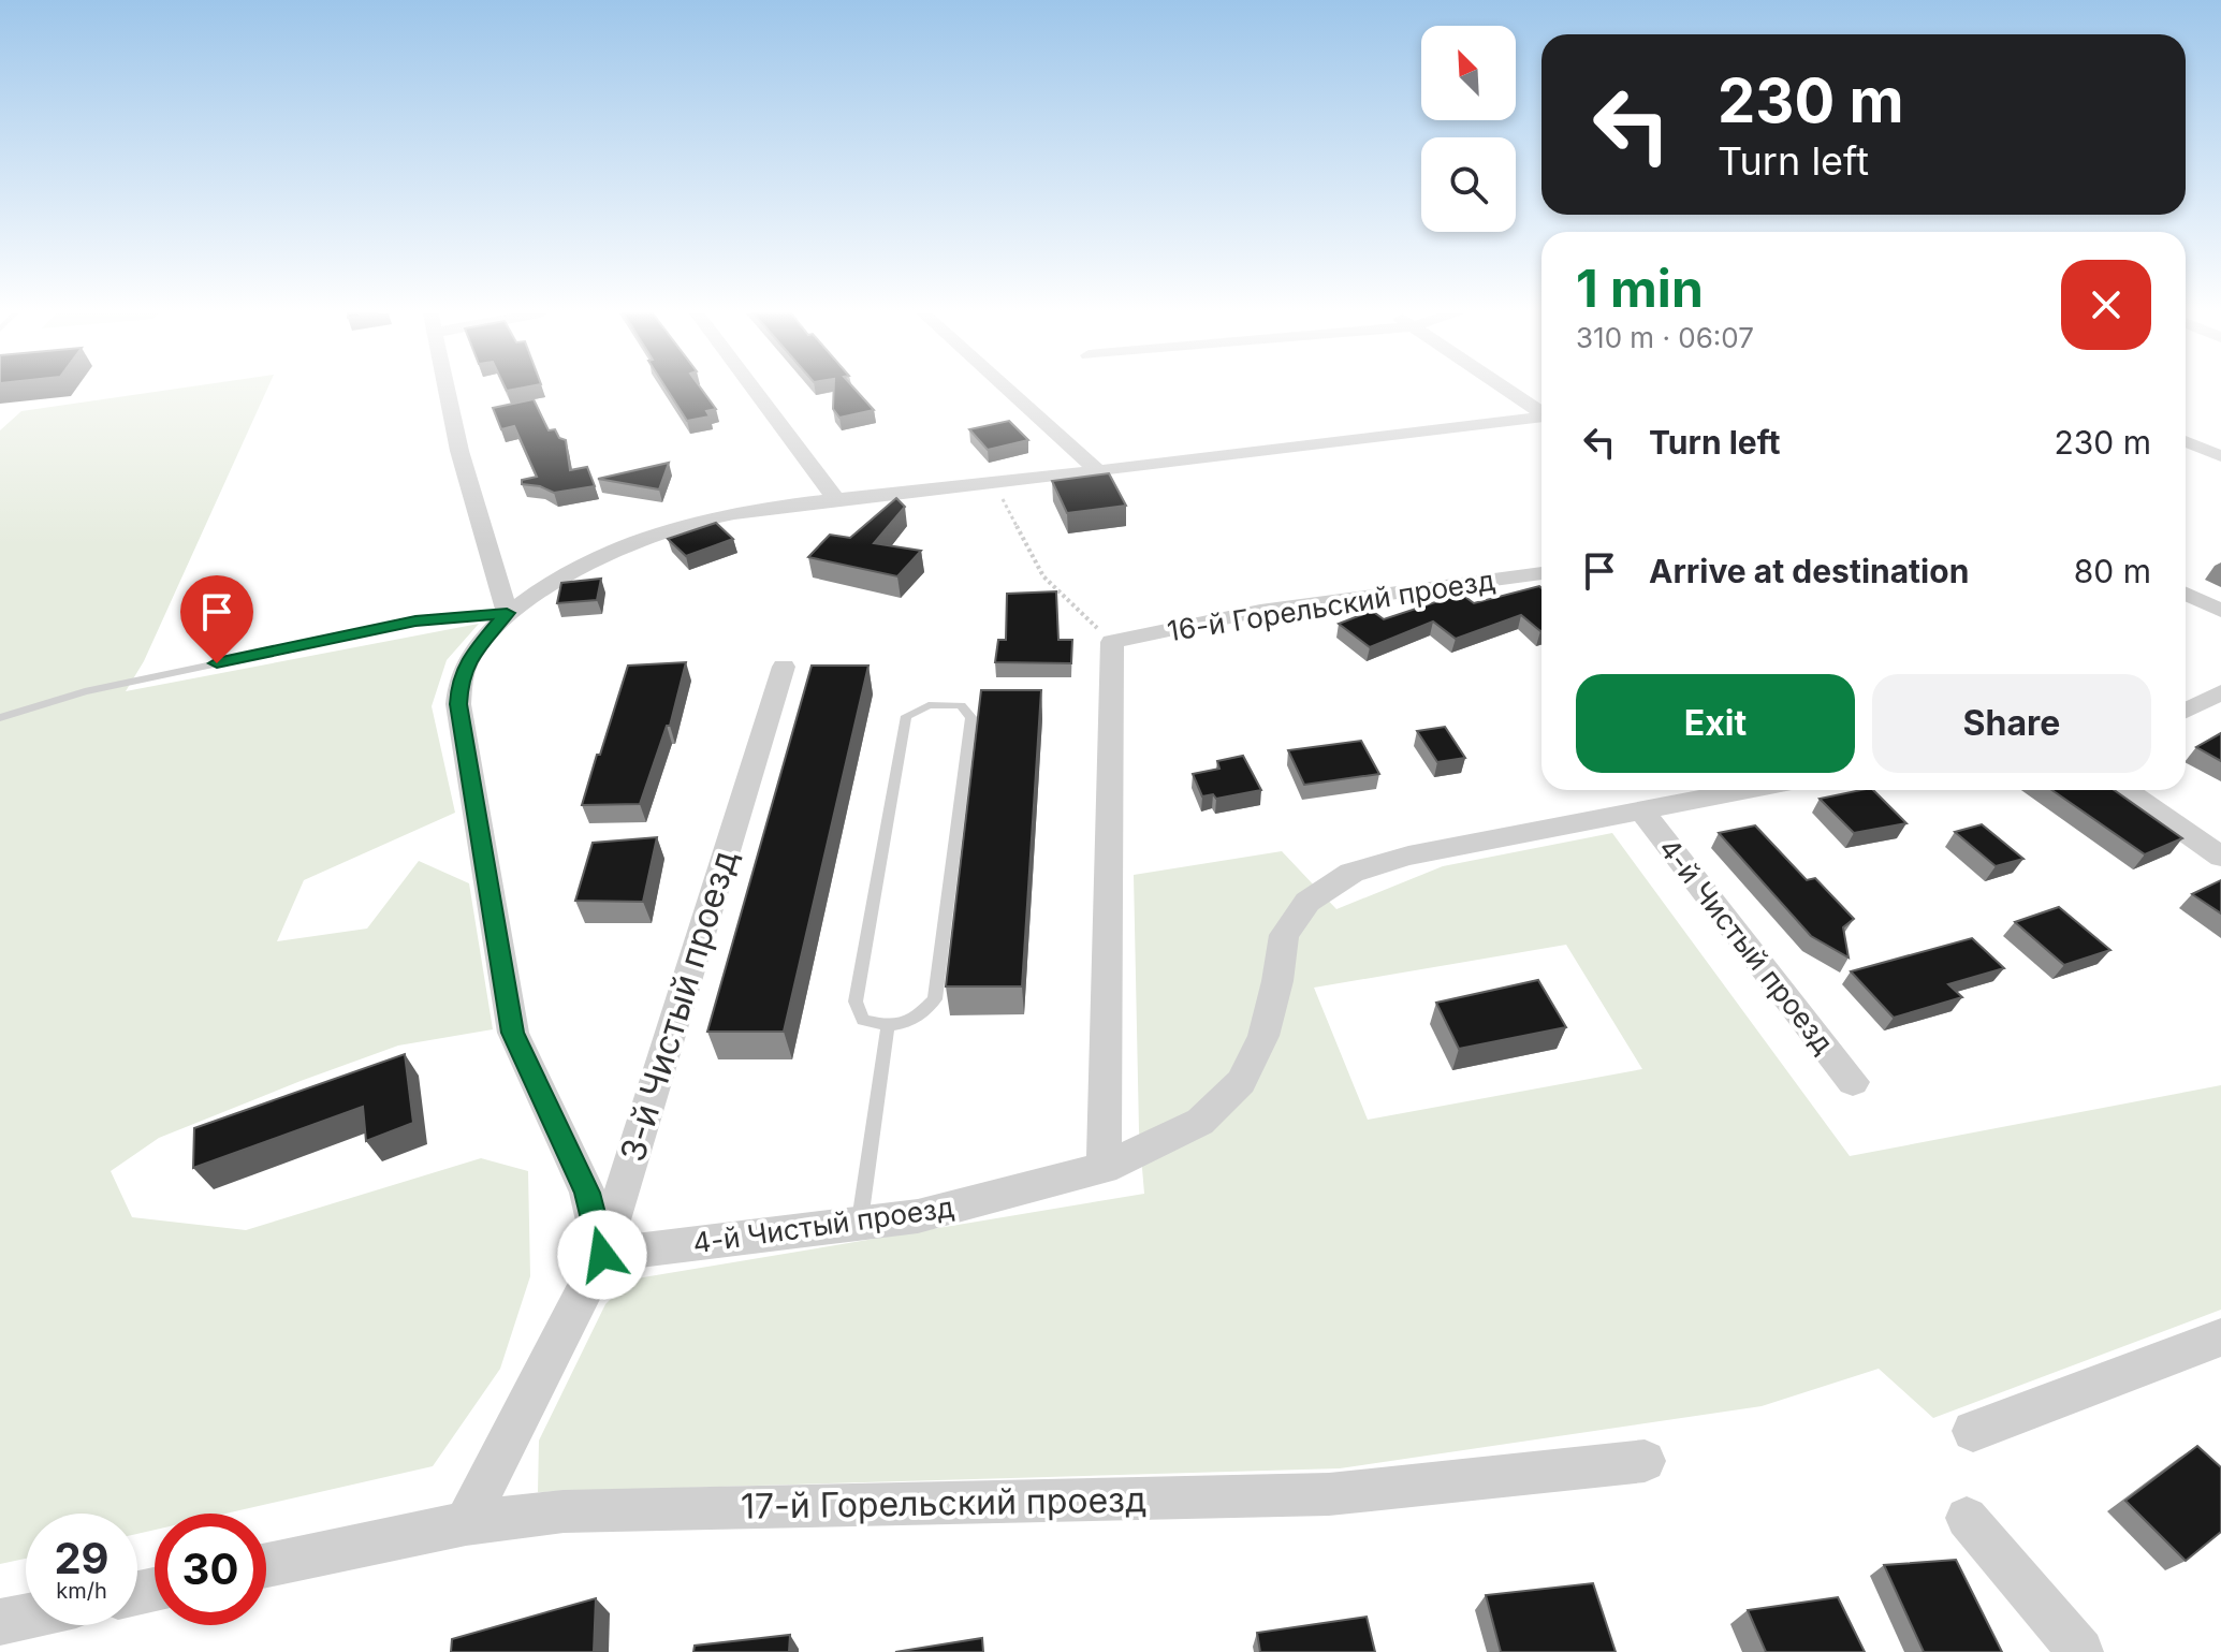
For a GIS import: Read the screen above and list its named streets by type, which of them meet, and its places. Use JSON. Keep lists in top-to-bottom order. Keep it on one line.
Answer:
{"streets":{"street":["16-й Горельский проезд","4-й Чистый проезд","3-й Чистый проезд","17-й Горельский проезд"]},"crossings":[["4-й Чистый проезд","3-й Чистый проезд"],["3-й Чистый проезд","17-й Горельский проезд"]],"north":"top left","page":{"turn":["230 m","Turn left"],"heading":["1 min","310 m · 06:07"],"list":[{"name":"Turn left","value":"230 m"},{"name":"Arrive at destination","value":"80 m"}],"buttons":["Exit","Share"],"speed":"29 km/h","limit":"30"}}
